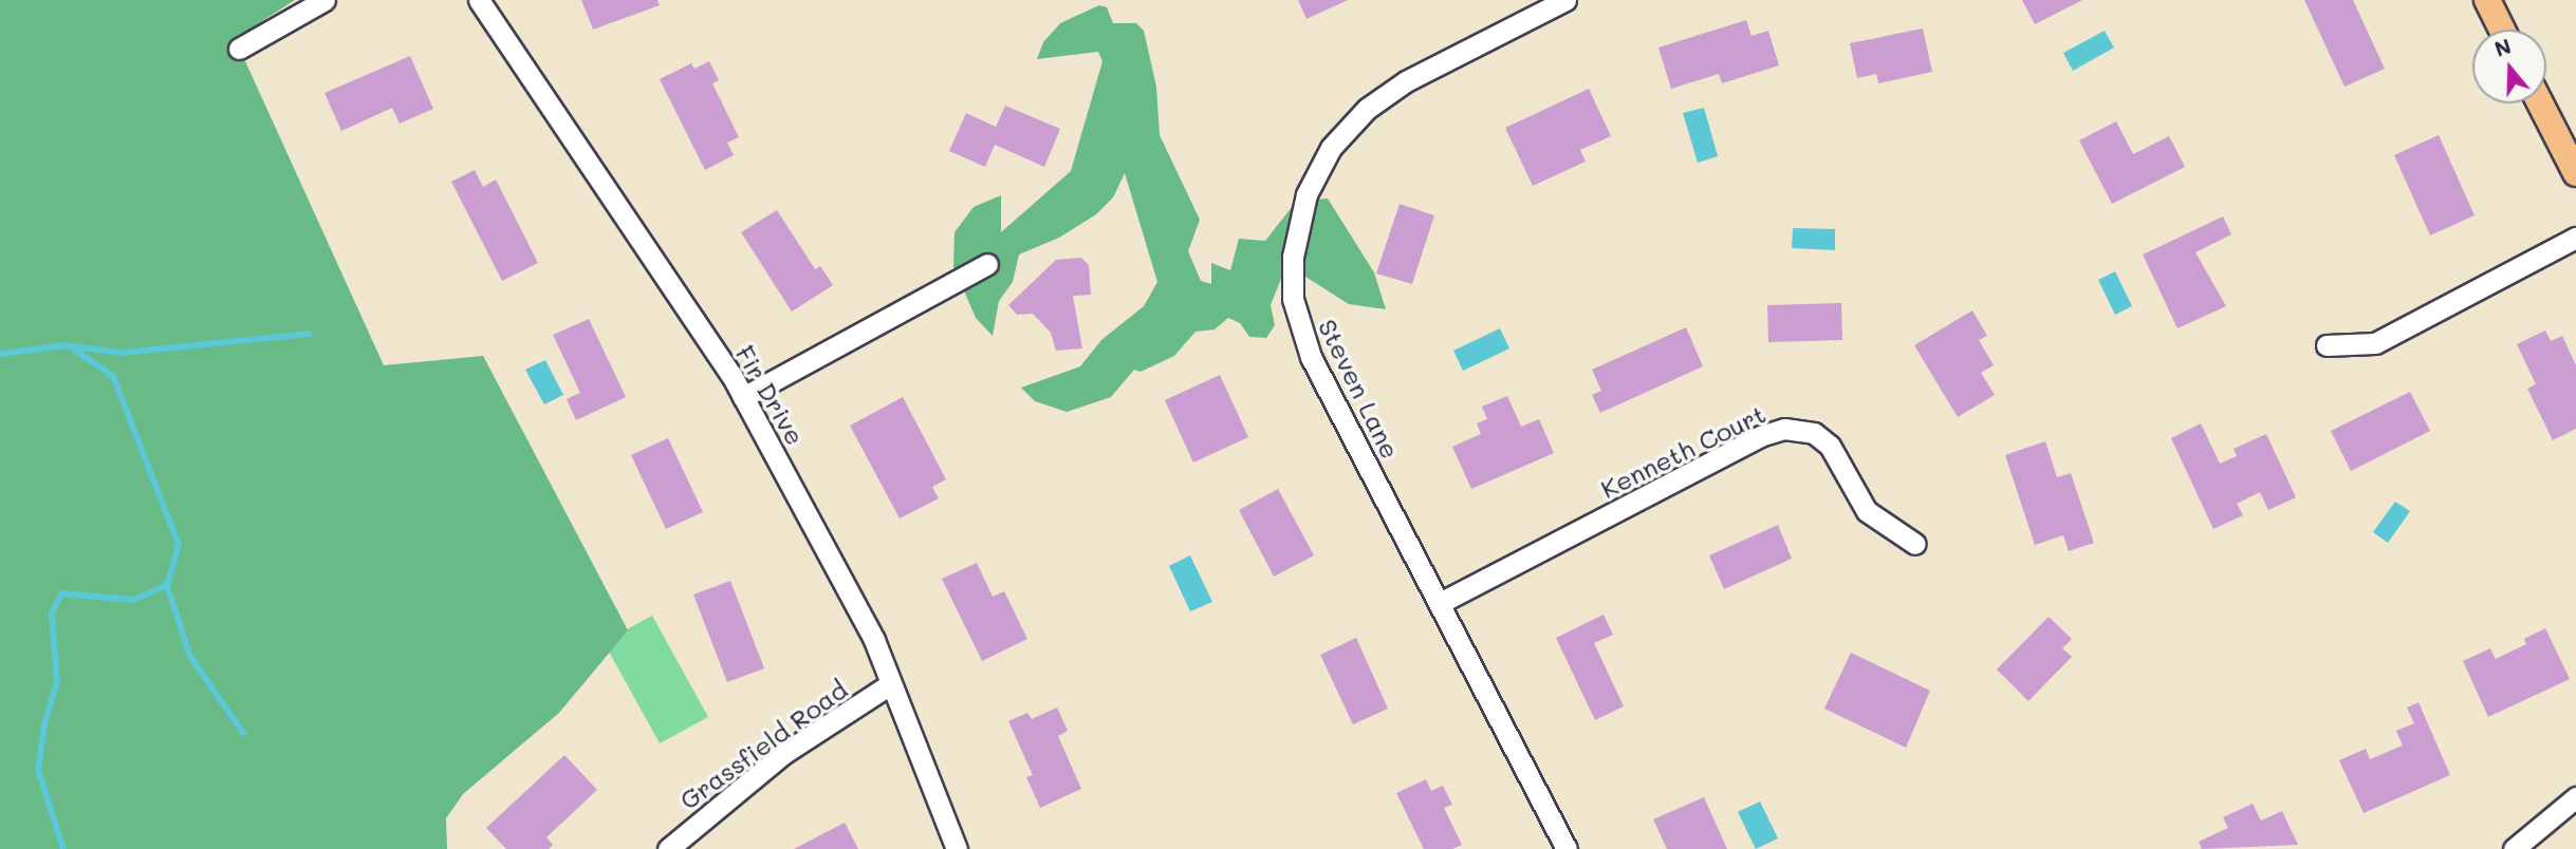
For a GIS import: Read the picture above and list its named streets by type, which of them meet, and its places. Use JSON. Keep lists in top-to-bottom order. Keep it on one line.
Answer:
{"streets":{"street":["Steven Lane","Fir Drive","Kenneth Court","Grassfield Road"]},"crossings":[["Steven Lane","Kenneth Court"],["Fir Drive","Grassfield Road"]],"north":"top"}
